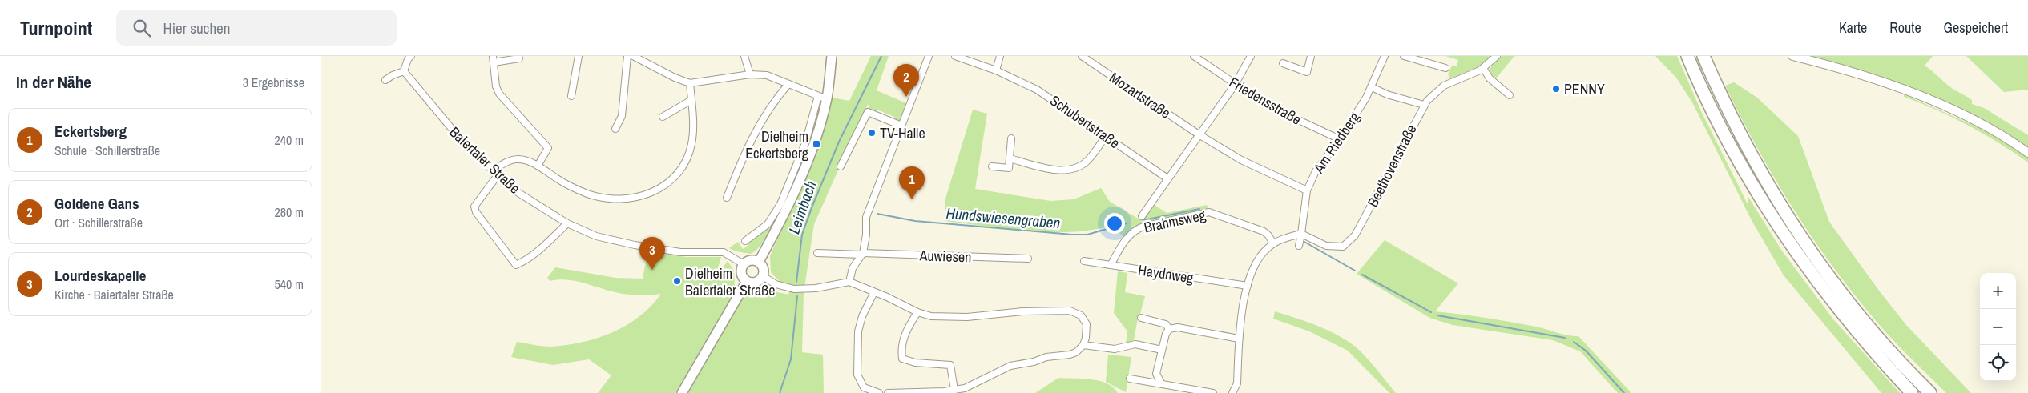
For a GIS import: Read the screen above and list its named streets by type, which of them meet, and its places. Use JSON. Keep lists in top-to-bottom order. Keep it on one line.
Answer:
{"streets":{"street":["Mozartstraße","Friedensstraße","Schubertstraße","Am Riedberg","Baiertaler Straße","Beethovenstraße","Brahmsweg","Auwiesen","Haydnweg"]},"crossings":[["Mozartstraße","Am Riedberg"],["Friedensstraße","Am Riedberg"],["Am Riedberg","Beethovenstraße"],["Brahmsweg","Haydnweg"]],"water":["Leimbach","Hundswiesengraben"],"places":{"other":["PENNY","TV-Halle","Dielheim Baiertaler Straße"],"transit":["Dielheim Eckertsberg"]},"page":{"header":"Turnpoint","search":"Hier suchen","nav":["Karte","Route","Gespeichert"],"heading":["In der Nähe","3 Ergebnisse"],"pins":["2","1","3"],"list":[{"mark":"1","name":"Eckertsberg","note":"Schule · Schillerstraße","value":"240 m"},{"mark":"2","name":"Goldene Gans","note":"Ort · Schillerstraße","value":"280 m"},{"mark":"3","name":"Lourdeskapelle","note":"Kirche · Baiertaler Straße","value":"540 m"}],"map_buttons":["+","−"]}}
